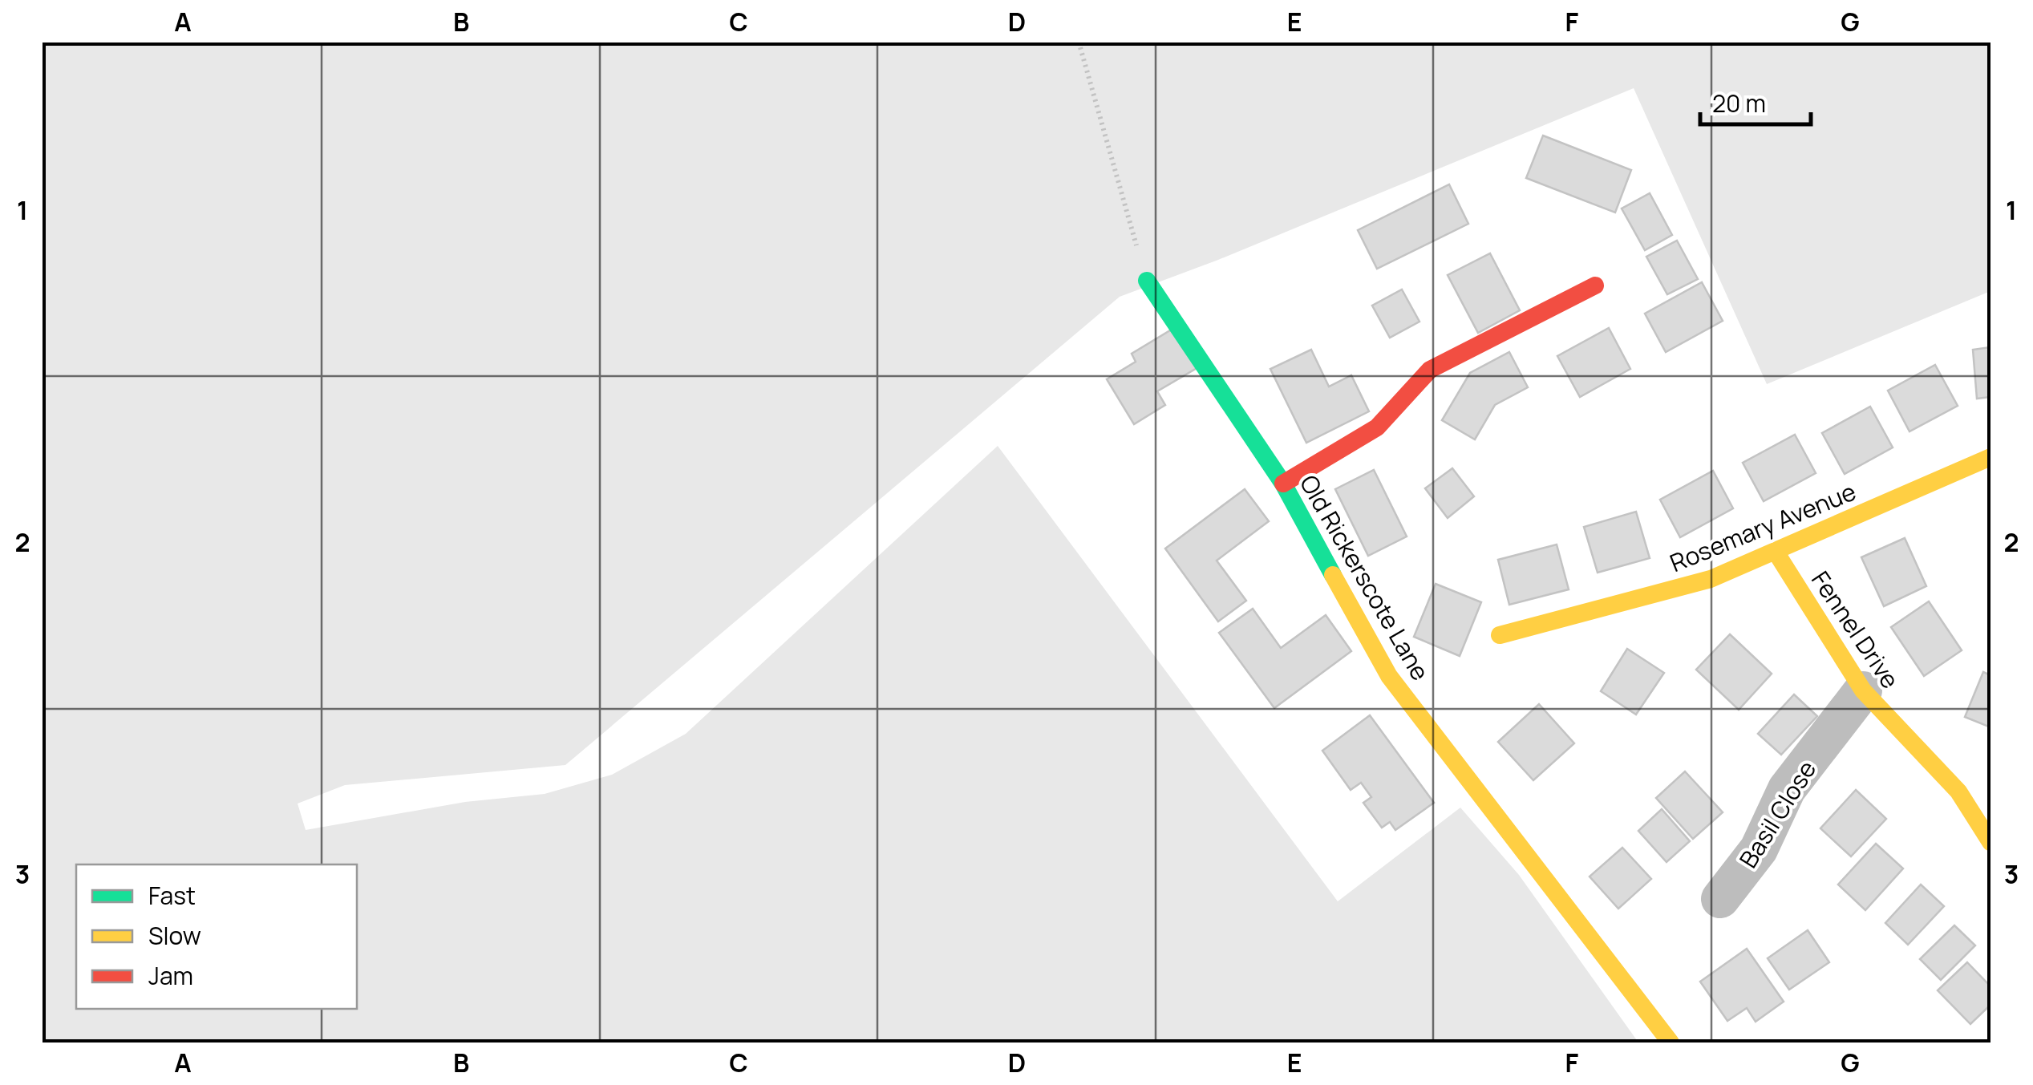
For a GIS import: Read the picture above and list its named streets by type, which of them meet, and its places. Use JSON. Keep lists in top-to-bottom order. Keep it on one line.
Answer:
{"streets":{"street":["Rosemary Avenue","Old Rickerscote Lane","Fennel Drive","Basil Close"]},"crossings":[["Rosemary Avenue","Fennel Drive"],["Fennel Drive","Basil Close"]],"legend":["Fast","Slow","Jam"],"scale_bar":"20 m","grid":{"columns":["A","B","C","D","E","F","G"],"rows":["1","2","3"]}}
